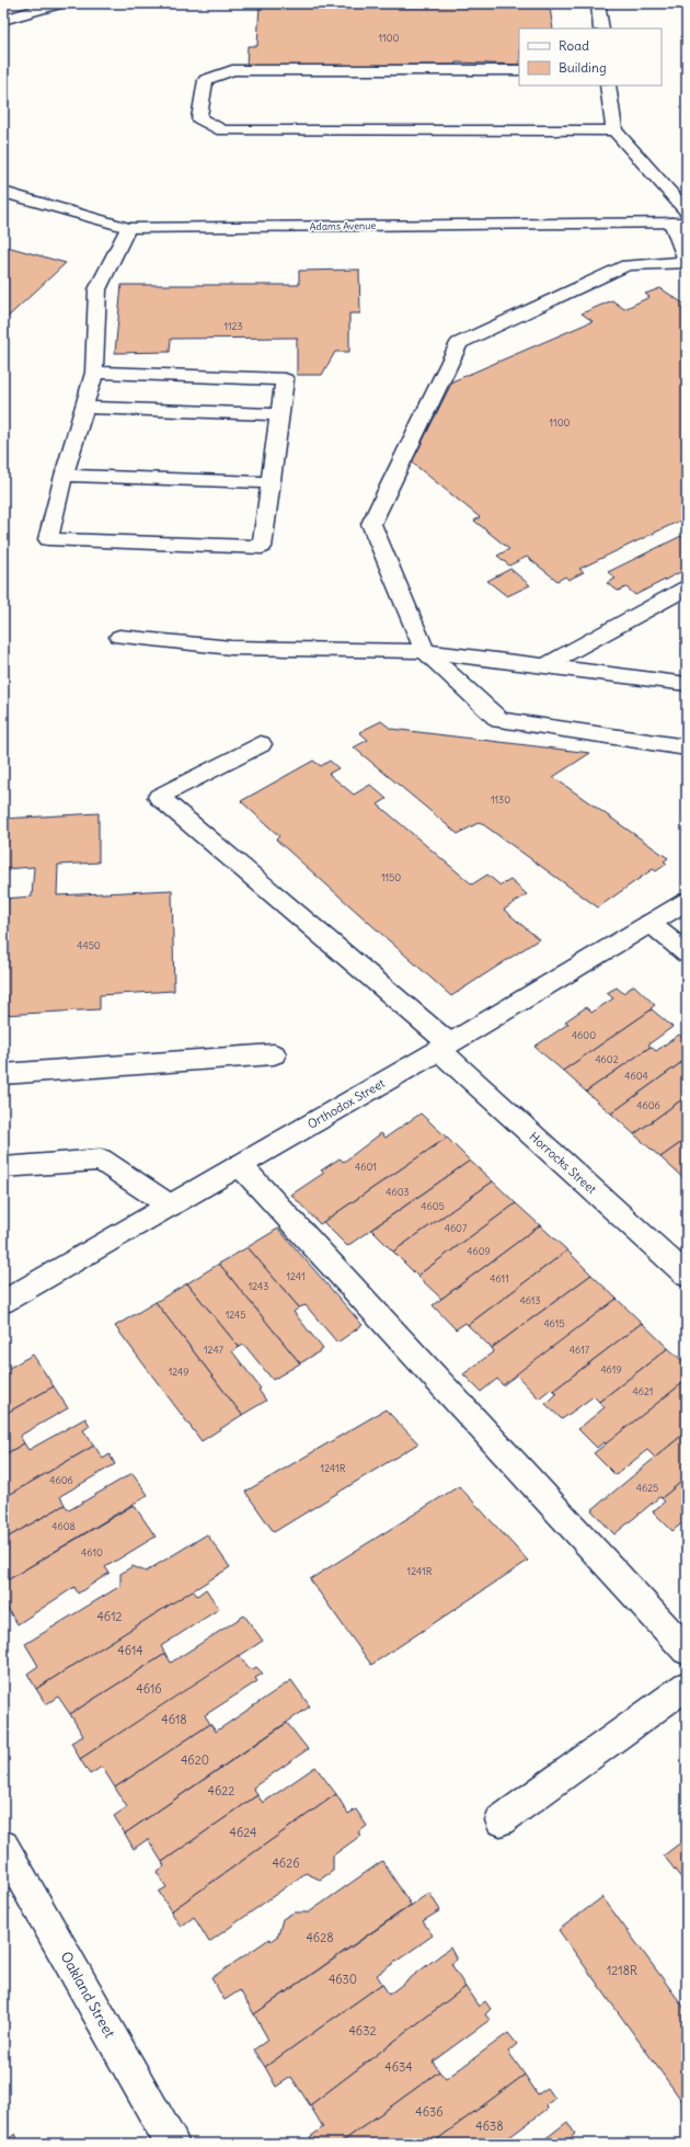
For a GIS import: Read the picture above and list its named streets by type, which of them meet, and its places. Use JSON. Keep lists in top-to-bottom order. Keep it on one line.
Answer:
{"streets":{"street":["Adams Avenue","Orthodox Street","Horrocks Street","Oakland Street"]},"crossings":[["Orthodox Street","Horrocks Street"]],"house_numbers":["1100","1123","1100","1130","1150","4450","4600","4602","4604","4606","4601","4603","4605","4607","4609","1241","4611","1243","4613","1245","4615","1247","4617","4619","1249","4621","1241R","4606","4625","4608","4610","1241R","4612","4614","4616","4618","4620","4622","4624","4626","4628","1218R","4630","4632","4634","4636","4638"],"legend":["Road","Building"]}
